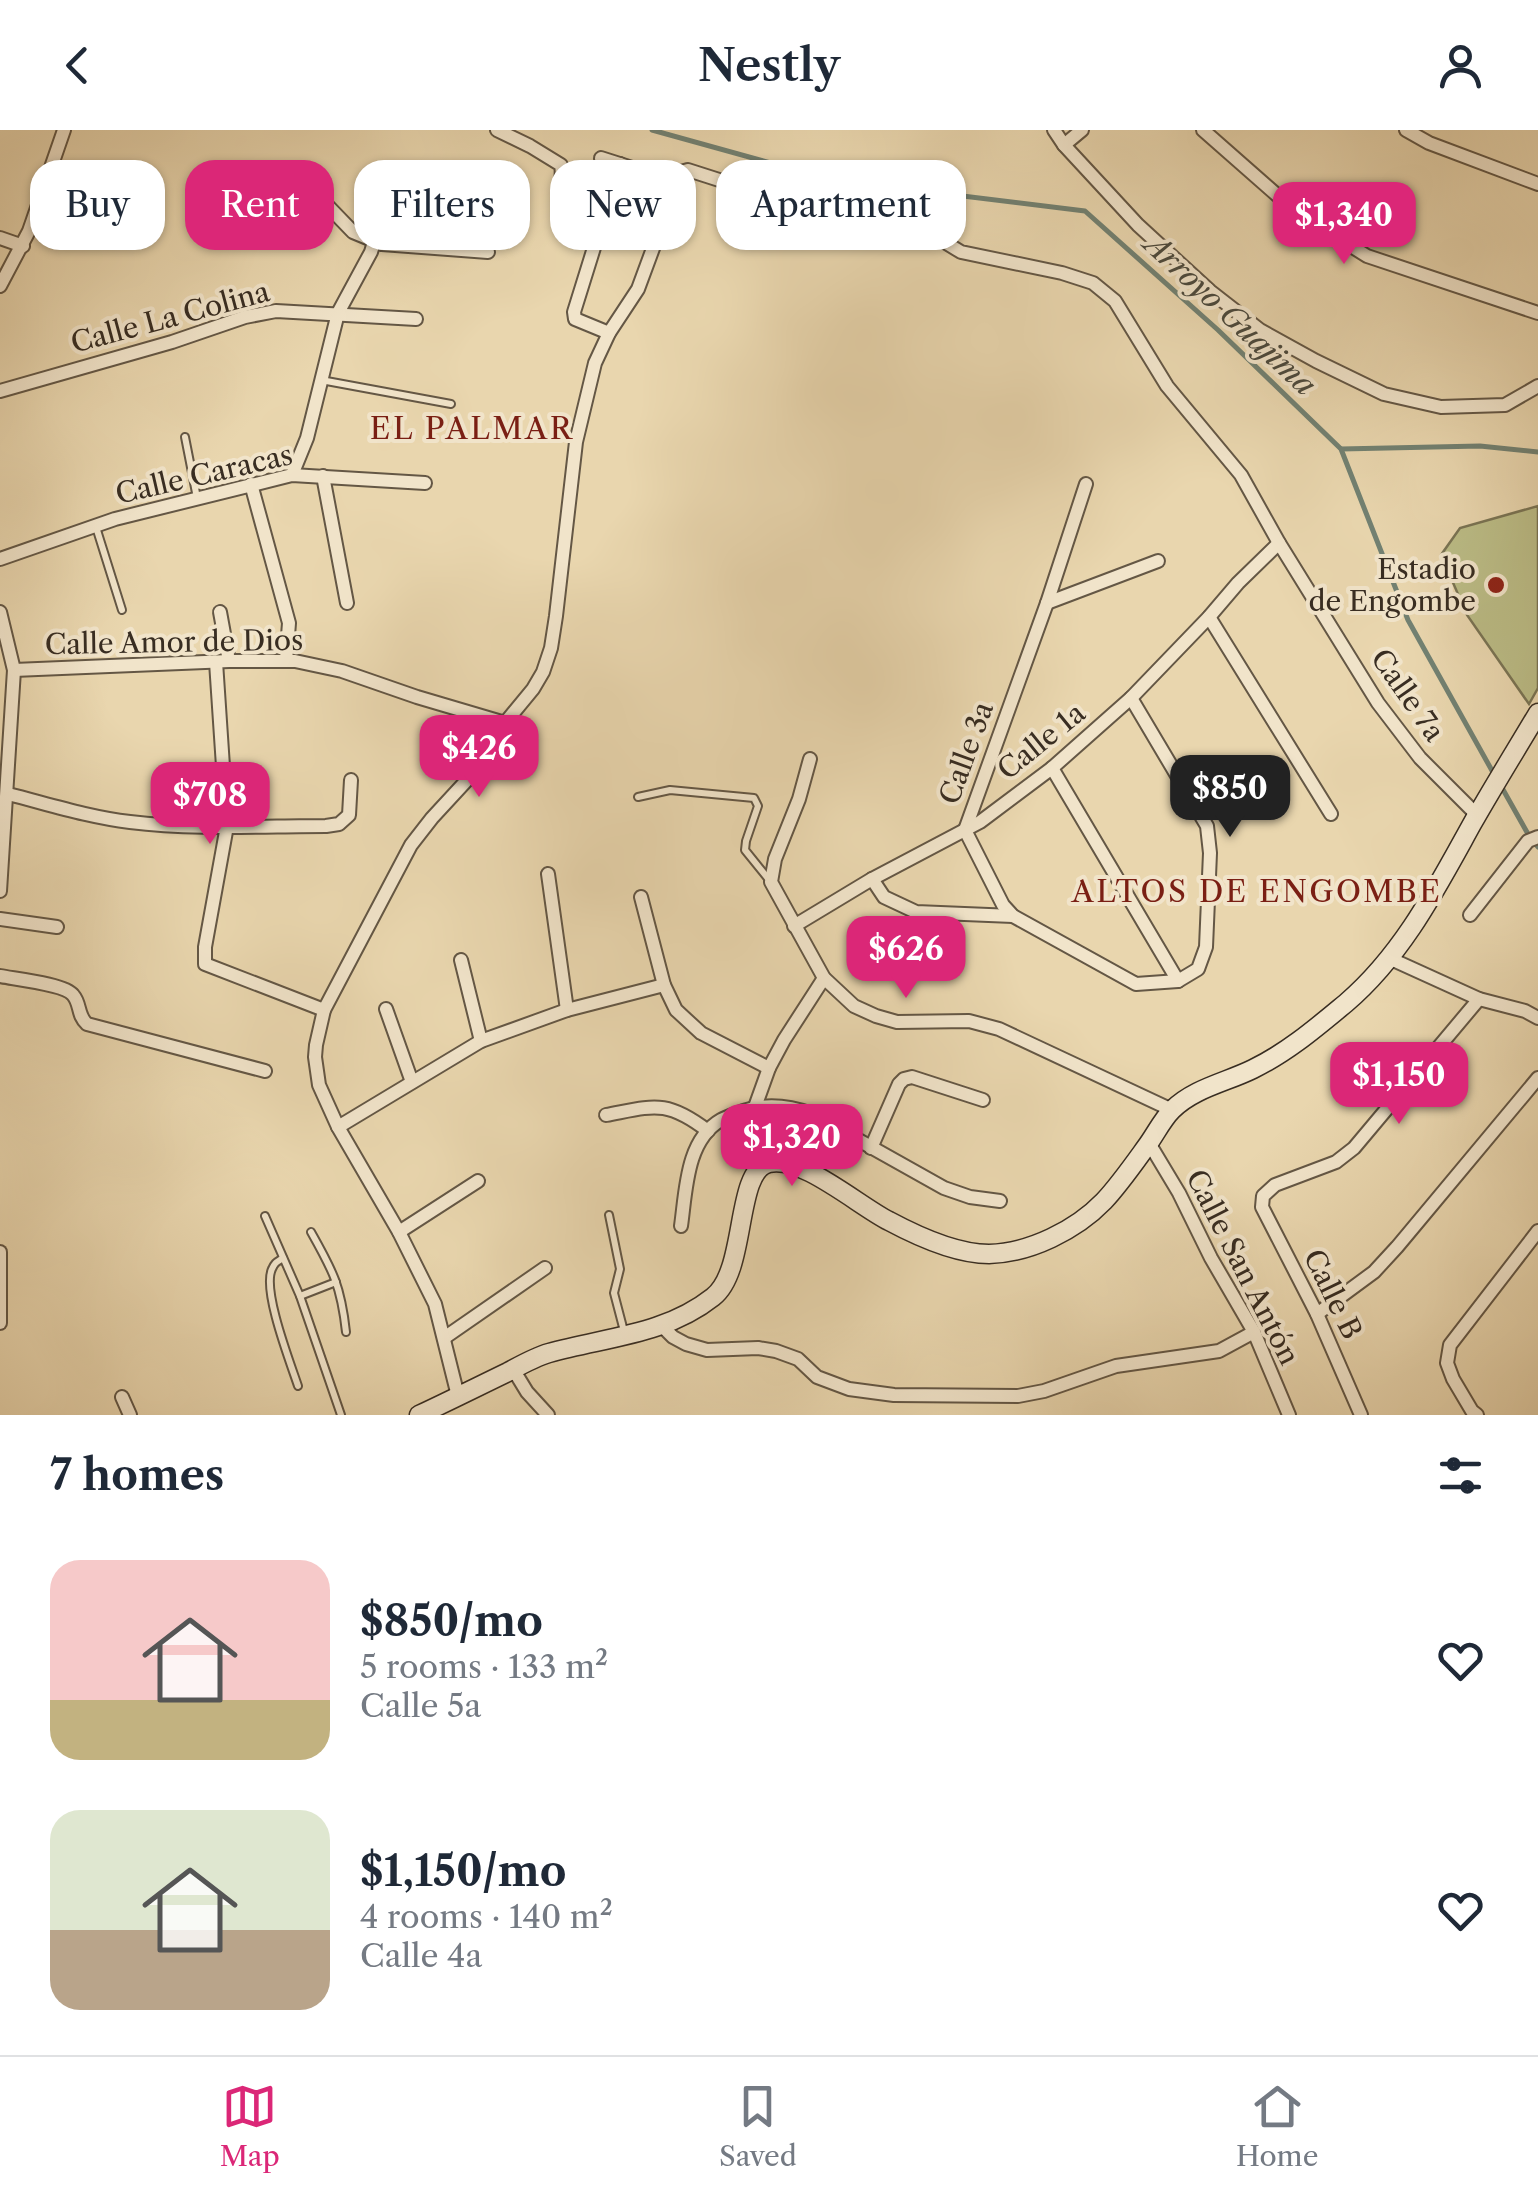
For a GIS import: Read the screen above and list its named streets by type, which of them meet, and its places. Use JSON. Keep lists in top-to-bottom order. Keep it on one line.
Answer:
{"streets":{"street":["Calle La Colina","Calle Caracas","Calle Amor de Dios","Calle 7a","Calle 1a","Calle 3a","Calle San Antón","Calle B"]},"crossings":[["Calle 7a","Calle 1a"],["Calle 1a","Calle 3a"]],"districts":["EL PALMAR","ALTOS DE ENGOMBE"],"water":["Arroyo Guajima"],"places":["Estadio de Engombe"],"page":{"header":"Nestly","chip":["Buy","Rent","Filters","New","Apartment"],"price":["$1,340","$426","$850","$708","$626","$1,150","$1,320"],"heading":"7 homes","list":[{"name":"$850/mo","note":"5 rooms · 133 m² · Calle 5a"},{"name":"$1,150/mo","note":"4 rooms · 140 m² · Calle 4a"}],"tabs":["Map","Saved","Home"]}}
